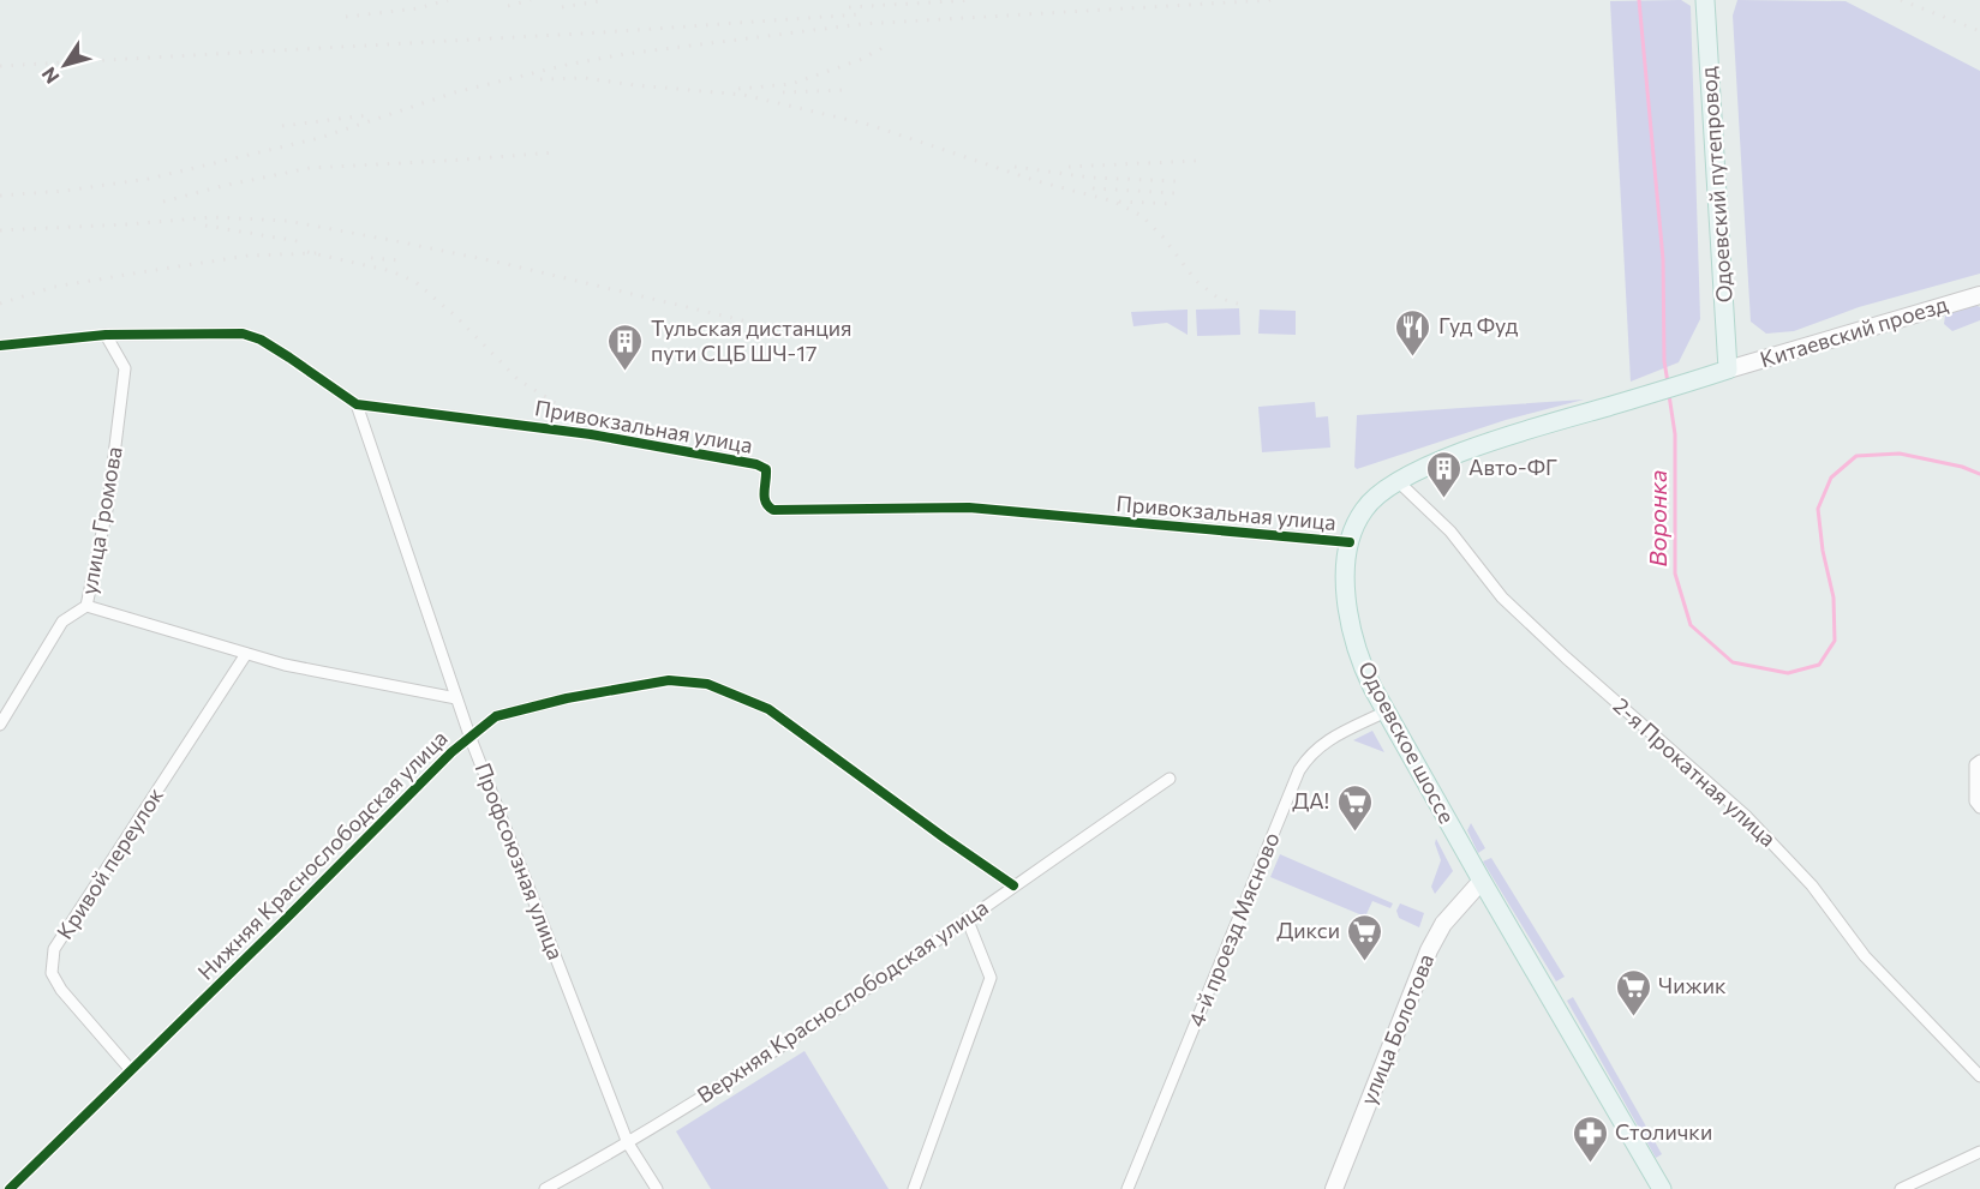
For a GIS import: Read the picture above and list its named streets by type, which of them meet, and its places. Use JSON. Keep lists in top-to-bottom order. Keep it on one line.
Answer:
{"streets":{"main road":["Одоевский путепровод","Одоевское шоссе"],"street":["Китаевский проезд","Привокзальная улица","улица Громова","2-я Прокатная улица","Нижняя Краснослободская улица","Профсоюзная улица","Кривой переулок","4-й проезд Мясново","Верхняя Краснослободская улица","улица Болотова"]},"crossings":[["Одоевский путепровод","Китаевский проезд"],["Одоевский путепровод","Одоевское шоссе"],["Китаевский проезд","Одоевское шоссе"],["Привокзальная улица","улица Громова"],["Привокзальная улица","Одоевское шоссе"],["Привокзальная улица","Профсоюзная улица"],["Одоевское шоссе","2-я Прокатная улица"],["Одоевское шоссе","4-й проезд Мясново"],["Одоевское шоссе","улица Болотова"],["Нижняя Краснослободская улица","Профсоюзная улица"],["Нижняя Краснослободская улица","Кривой переулок"],["Нижняя Краснослободская улица","Верхняя Краснослободская улица"],["Профсоюзная улица","Верхняя Краснослободская улица"]],"water":["Воронка"],"places":{"restaurant":["Гуд Фуд"],"building":["Тульская дистанция пути СЦБ ШЧ-17","Авто-ФГ"],"supermarket":["ДА!","Дикси","Чижик"],"pharmacy":["Столички"]},"north":"bottom left"}
